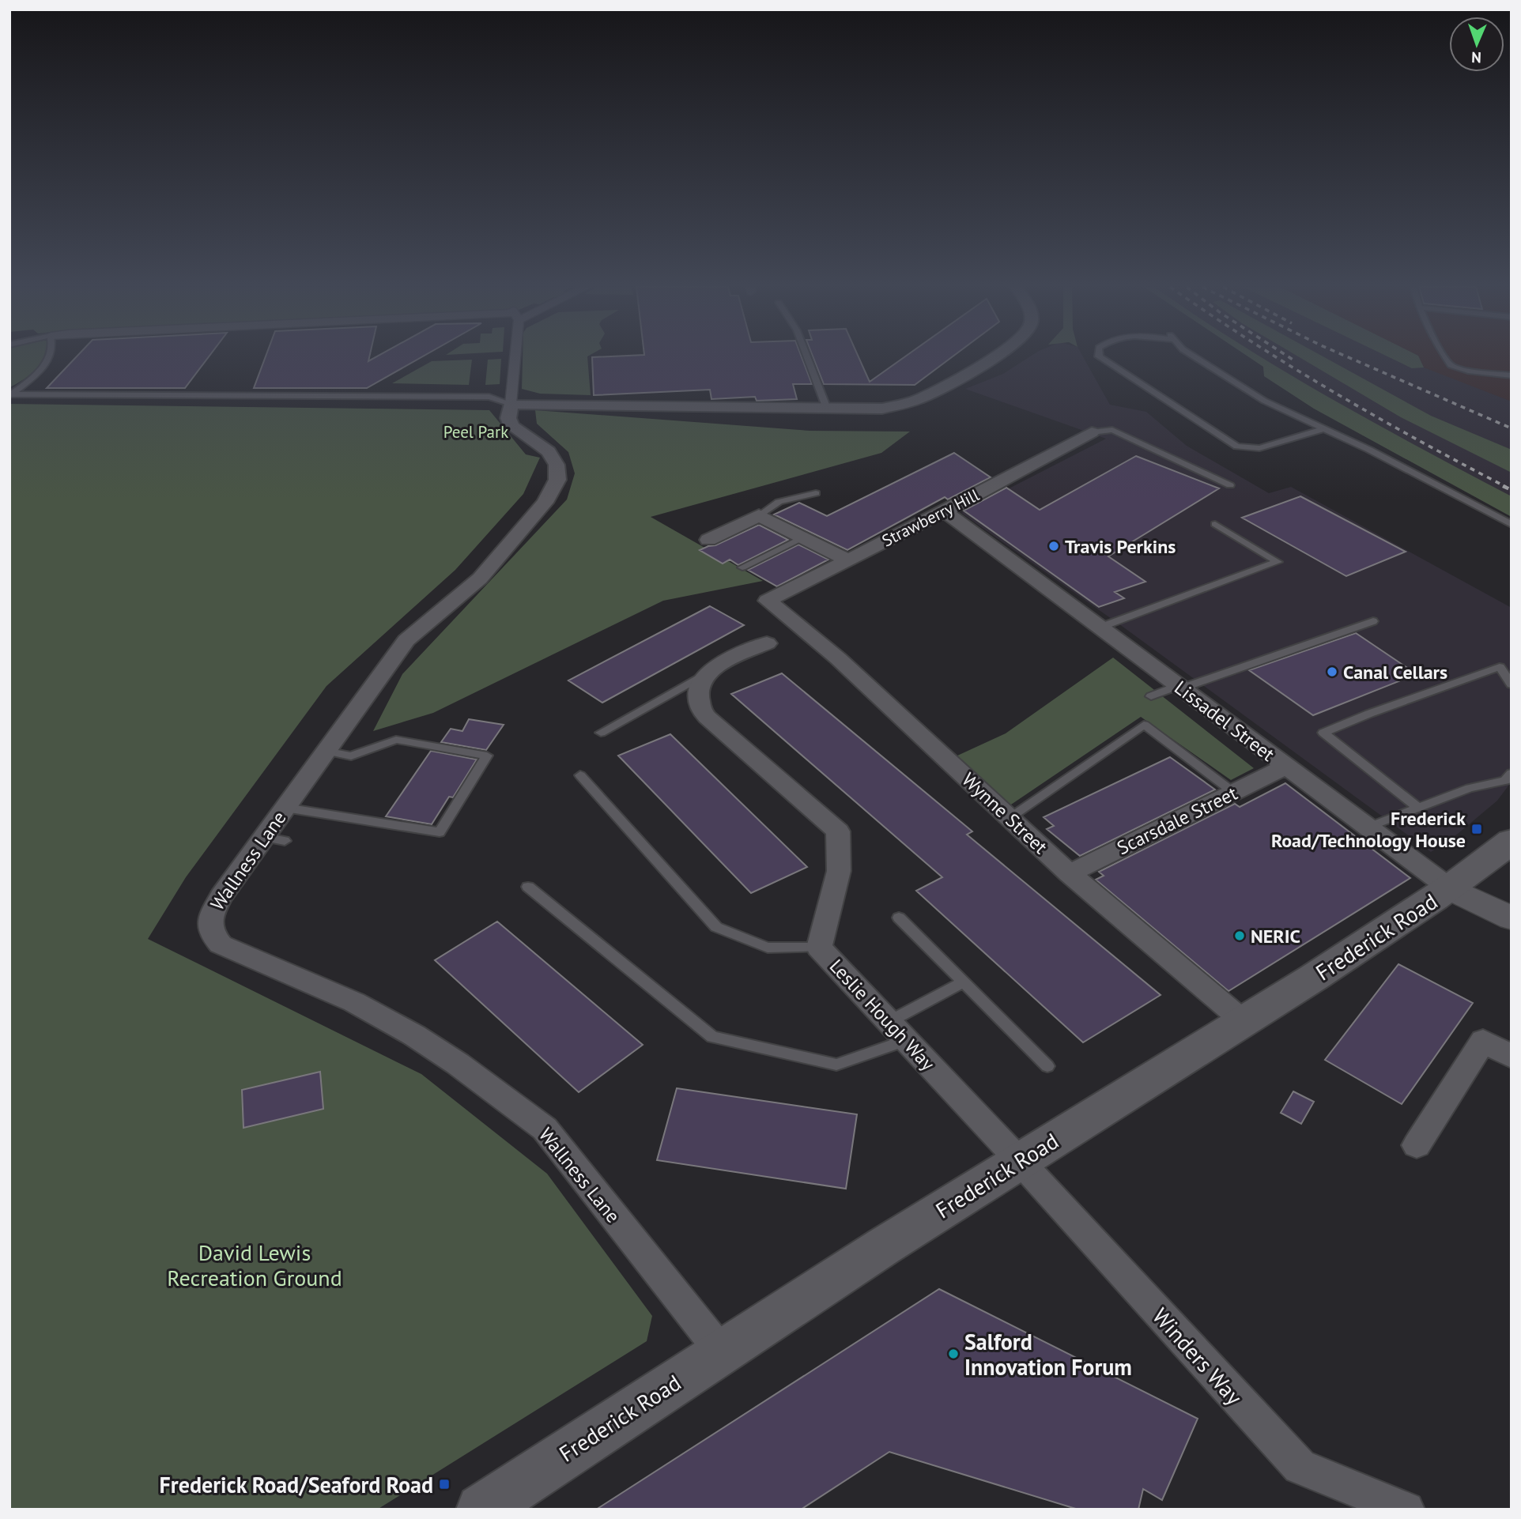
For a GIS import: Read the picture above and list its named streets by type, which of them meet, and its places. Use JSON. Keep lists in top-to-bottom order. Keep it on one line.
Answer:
{"streets":{"main road":["Frederick Road"],"street":["Strawberry Hill","Lissadel Street","Wynne Street","Scarsdale Street","Wallness Lane","Leslie Hough Way","Winders Way"]},"crossings":[["Strawberry Hill","Lissadel Street"],["Strawberry Hill","Wynne Street"],["Lissadel Street","Scarsdale Street"],["Lissadel Street","Frederick Road"],["Wynne Street","Scarsdale Street"],["Wynne Street","Frederick Road"],["Wallness Lane","Frederick Road"],["Frederick Road","Leslie Hough Way"],["Frederick Road","Winders Way"],["Leslie Hough Way","Winders Way"]],"parks":["Peel Park","David Lewis Recreation Ground"],"places":{"other":["Travis Perkins","Canal Cellars","NERIC","Salford Innovation Forum"],"transit":["Frederick Road/Technology House","Frederick Road/Seaford Road"]},"north":"bottom"}
